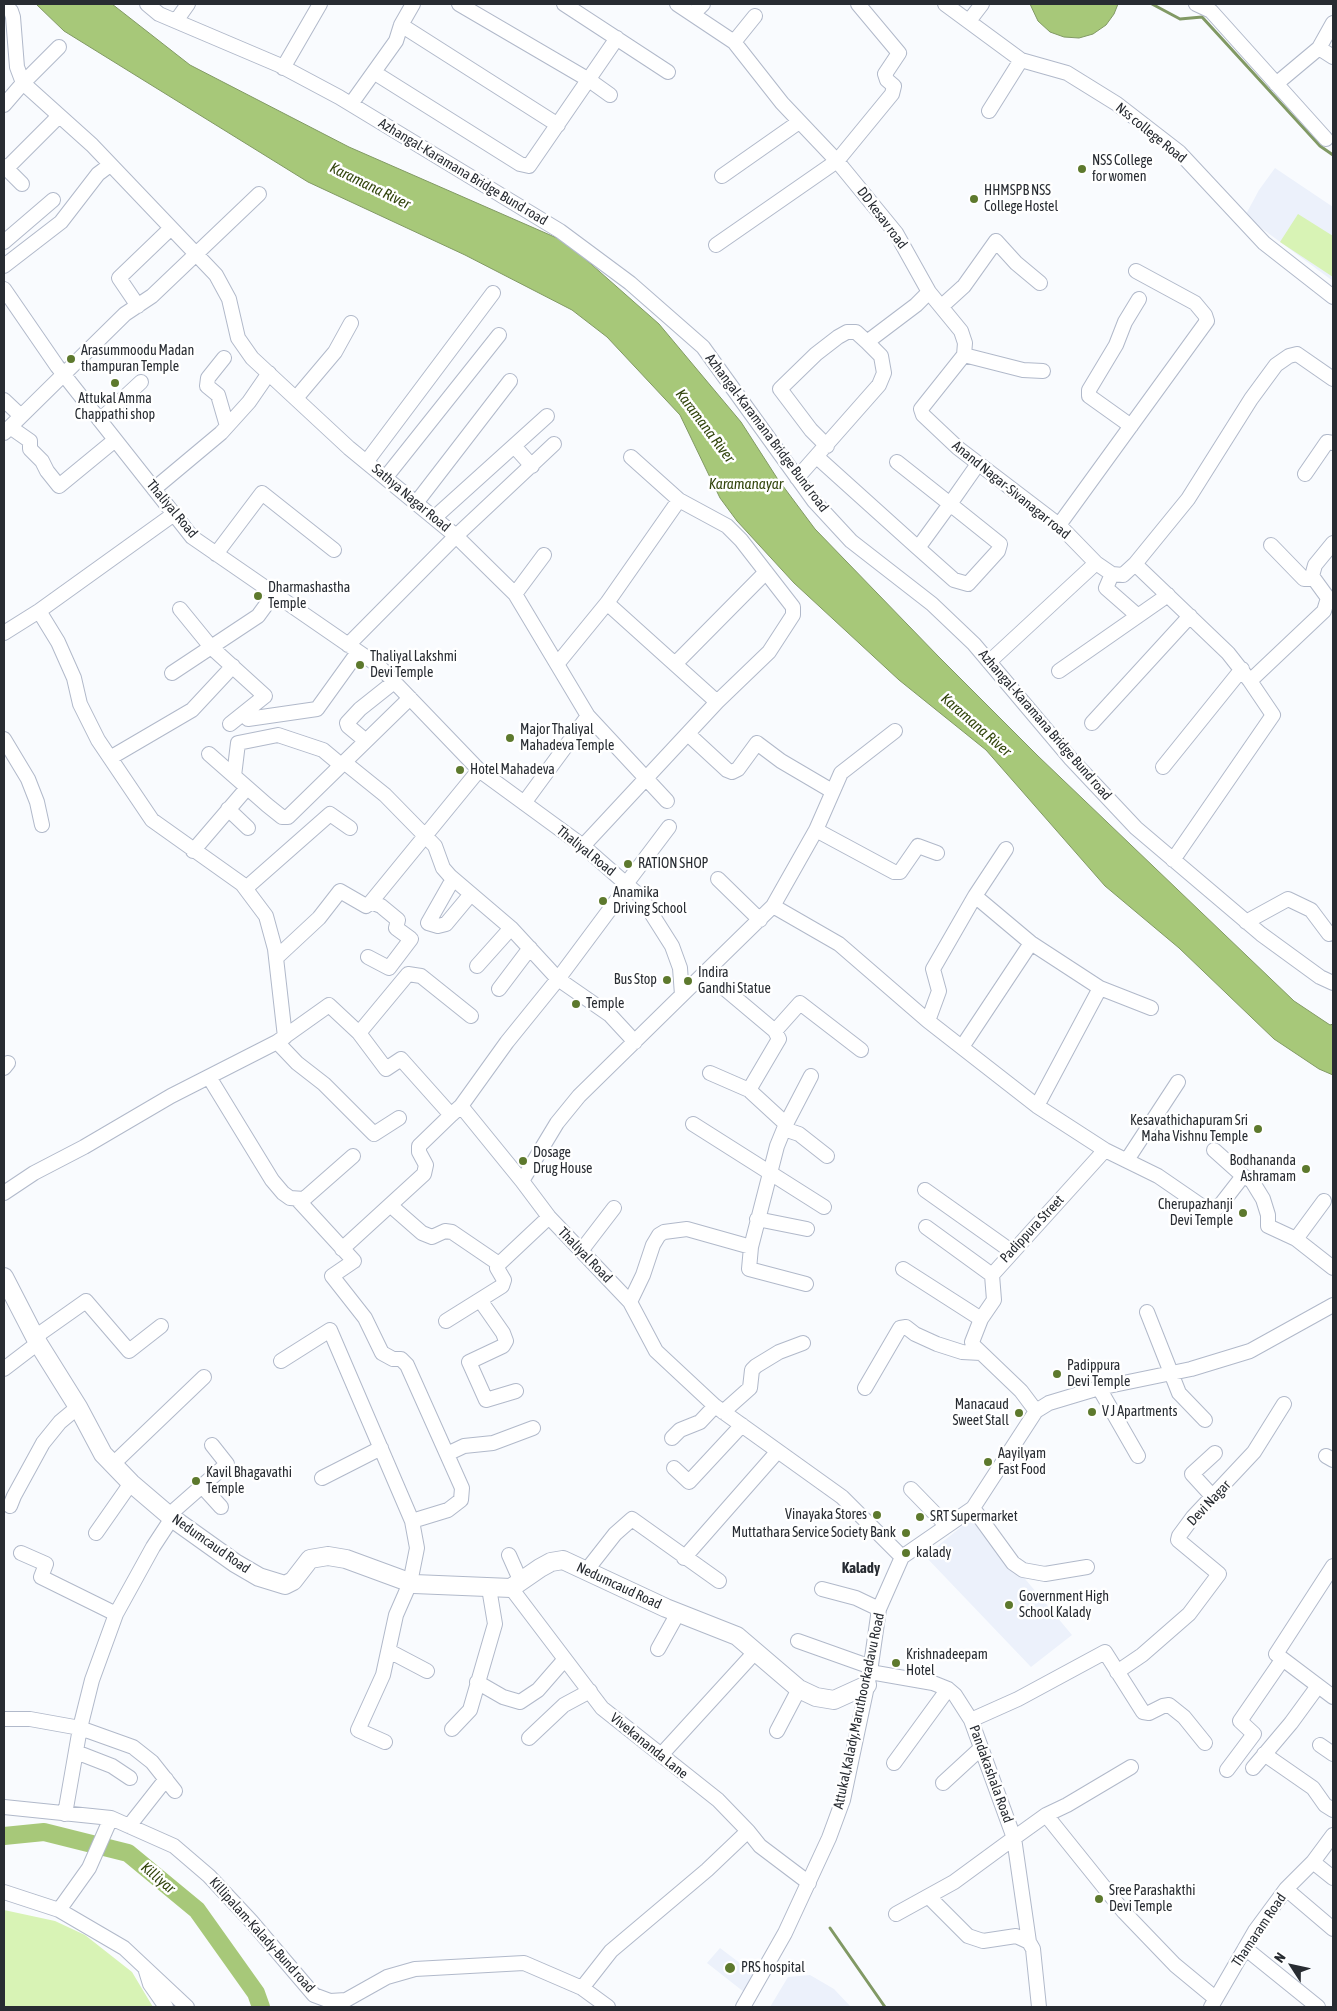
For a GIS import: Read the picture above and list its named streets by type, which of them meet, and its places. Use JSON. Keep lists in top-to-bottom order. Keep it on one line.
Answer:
{"streets":{"main road":["Nedumcaud Road"],"street":["Nss college Road","Azhangal-Karamana Bridge Bund road","DD kesav road","Anand Nagar-Sivanagar road","Sathya Nagar Road","Thaliyal Road","Padippura Street","Devi Nagar","Attukal,Kalady,Maruthoorkadavu Road","Vivekananda Lane","Pandakashala Road","Thamaram Road","Killipalam-Kalady-Bund road"]},"crossings":[["Sathya Nagar Road","Thaliyal Road"],["Thaliyal Road","Attukal,Kalady,Maruthoorkadavu Road"],["Nedumcaud Road","Attukal,Kalady,Maruthoorkadavu Road"],["Nedumcaud Road","Vivekananda Lane"],["Nedumcaud Road","Pandakashala Road"],["Attukal,Kalady,Maruthoorkadavu Road","Vivekananda Lane"],["Attukal,Kalady,Maruthoorkadavu Road","Pandakashala Road"]],"districts":["Kalady"],"water":["Karamana River","Karamanayar","Killiyar"],"places":["NSS College for women","HHMSPB NSS College Hostel","Arasummoodu Madan thampuran Temple","Attukal Amma Chappathi shop","Dharmashastha Temple","Thaliyal Lakshmi Devi Temple","Major Thaliyal Mahadeva Temple","Hotel Mahadeva","RATION SHOP","Anamika Driving School","Bus Stop","Indira Gandhi Statue","Temple","Kesavathichapuram Sri Maha Vishnu Temple","Dosage Drug House","Bodhananda Ashramam","Cherupazhanji Devi Temple","Padippura Devi Temple","V J Apartments","Manacaud Sweet Stall","Aayilyam Fast Food","Kavil Bhagavathi Temple","Vinayaka Stores","SRT Supermarket","Muttathara Service Society Bank","kalady","Government High School Kalady","Krishnadeepam Hotel","Sree Parashakthi Devi Temple","PRS hospital"],"north":"top left"}
